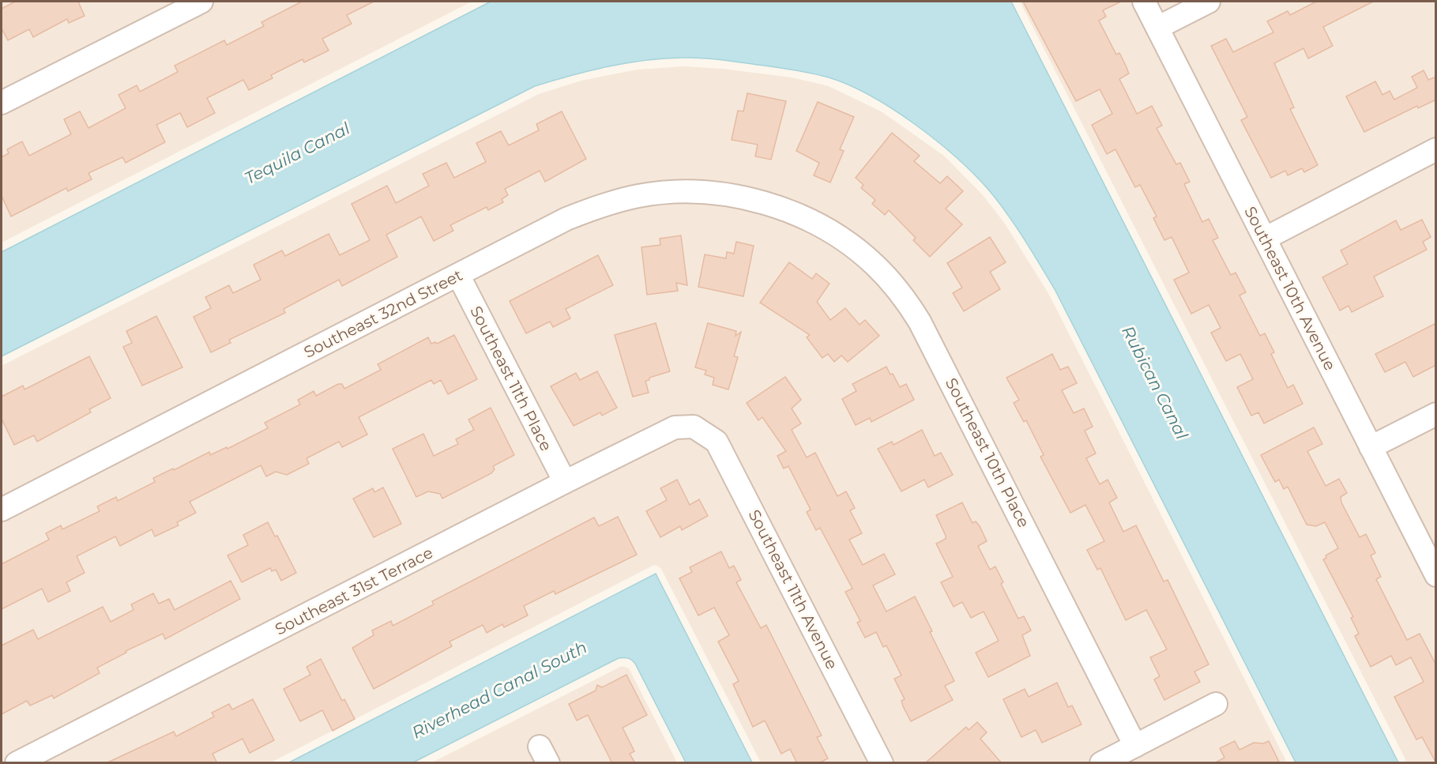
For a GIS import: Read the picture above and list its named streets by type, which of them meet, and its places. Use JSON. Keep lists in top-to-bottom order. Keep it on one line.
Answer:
{"streets":{"street":["Southeast 10th Avenue","Southeast 32nd Street","Southeast 11th Place","Southeast 10th Place","Southeast 11th Avenue","Southeast 31st Terrace"]},"crossings":[["Southeast 32nd Street","Southeast 11th Place"],["Southeast 32nd Street","Southeast 10th Place"],["Southeast 11th Place","Southeast 31st Terrace"],["Southeast 11th Avenue","Southeast 31st Terrace"]],"water":["Tequila Canal","Rubican Canal","Riverhead Canal South"]}
